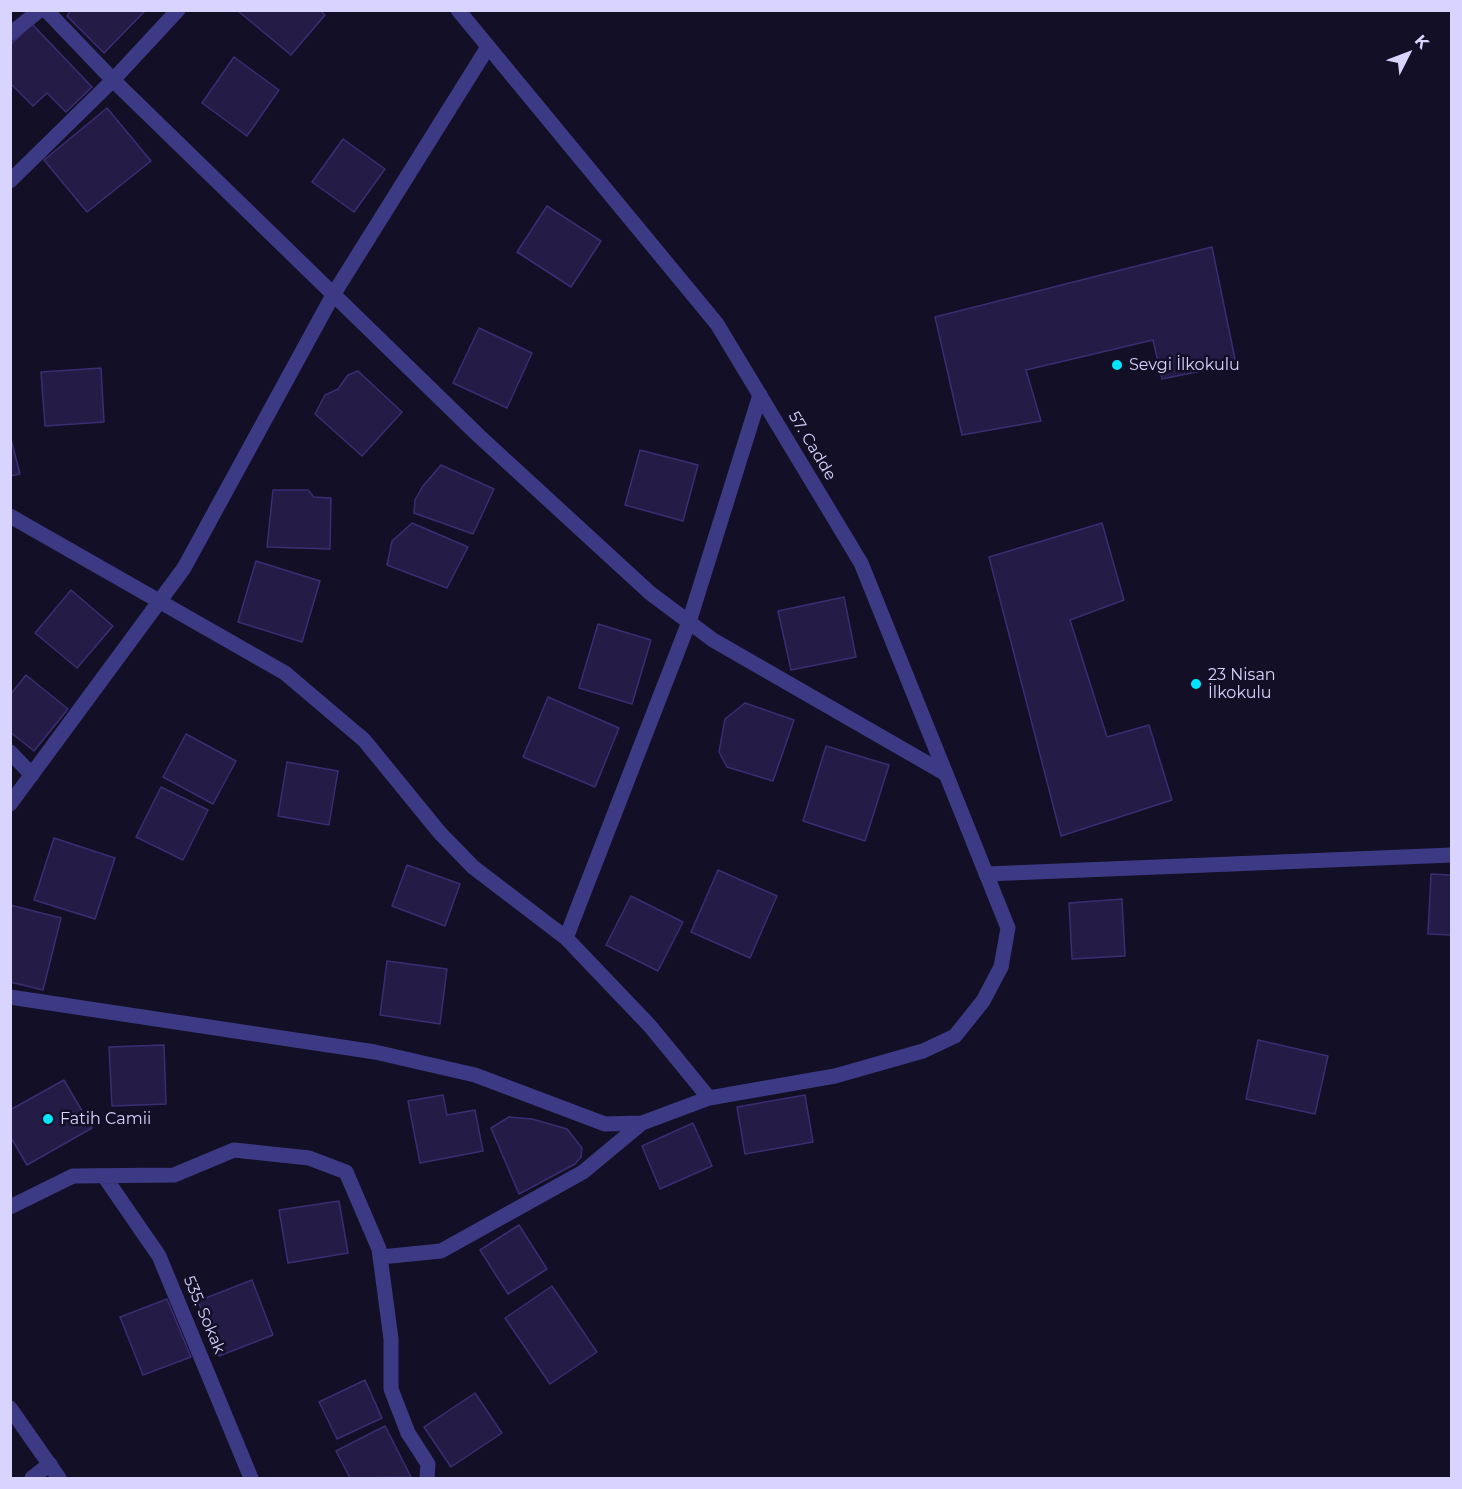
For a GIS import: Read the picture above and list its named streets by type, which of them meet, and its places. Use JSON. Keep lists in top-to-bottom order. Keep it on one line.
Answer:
{"streets":{"street":["57. Cadde","535. Sokak"]},"places":["Sevgi İlkokulu","23 Nisan İlkokulu","Fatih Camii"],"north":"top right"}
